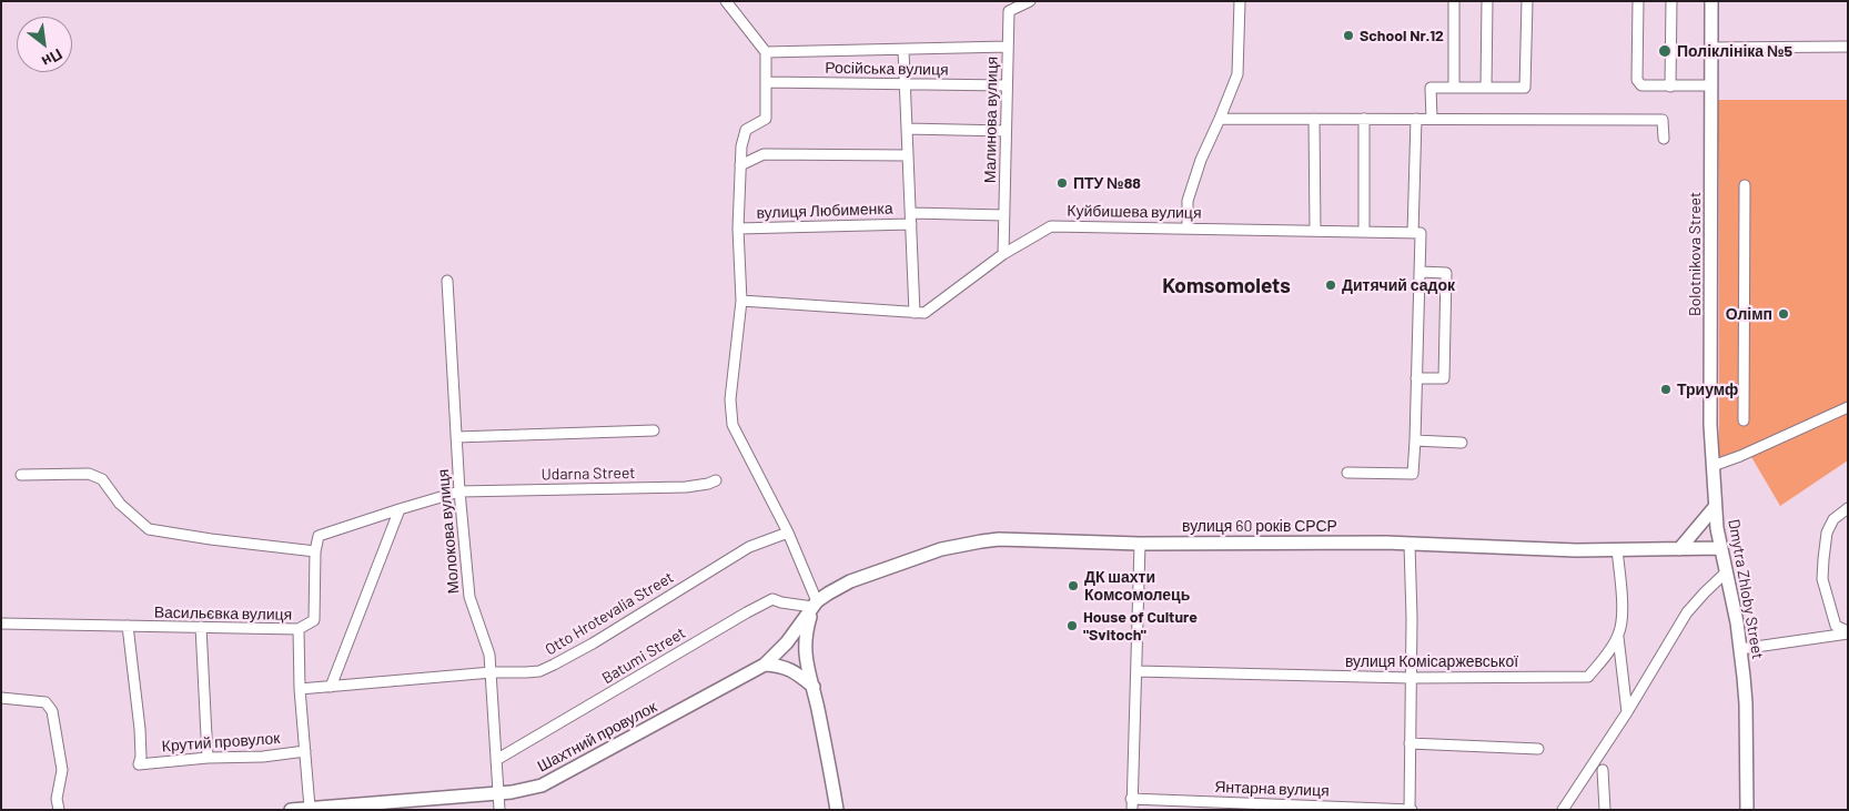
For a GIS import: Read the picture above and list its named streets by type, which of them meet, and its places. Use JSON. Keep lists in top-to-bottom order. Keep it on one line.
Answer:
{"streets":{"street":["Російська вулиця","Малинова вулиця","вулиця Любименка","Куйбишева вулиця","Bolotnikova Street","Udarna Street","вулиця 60 років СРСР","Молокова вулиця","Dmytra Zhloby Street","Васильєвка вулиця","Otto Hrotevalia Street","Batumi Street","вулиця Комісаржевської","Шахтний провулок","Крутий провулок","Янтарна вулиця"]},"crossings":[["Російська вулиця","Малинова вулиця"],["Малинова вулиця","Куйбишева вулиця"],["Bolotnikova Street","Dmytra Zhloby Street"],["Udarna Street","Молокова вулиця"],["вулиця 60 років СРСР","Dmytra Zhloby Street"],["вулиця 60 років СРСР","Batumi Street"],["вулиця 60 років СРСР","вулиця Комісаржевської"],["вулиця 60 років СРСР","Шахтний провулок"],["Молокова вулиця","Otto Hrotevalia Street"],["Молокова вулиця","Batumi Street"],["Молокова вулиця","Шахтний провулок"],["Васильєвка вулиця","Otto Hrotevalia Street"],["Васильєвка вулиця","Шахтний провулок"],["Васильєвка вулиця","Крутий провулок"],["Batumi Street","Шахтний провулок"]],"districts":["Komsomolets"],"places":["School Nr.12","Поліклініка №5","ПТУ №88","Дитячий садок","Олімп","Триумф","ДК шахти Комсомолець","House of Culture \"Svitoch\""],"north":"bottom right"}
